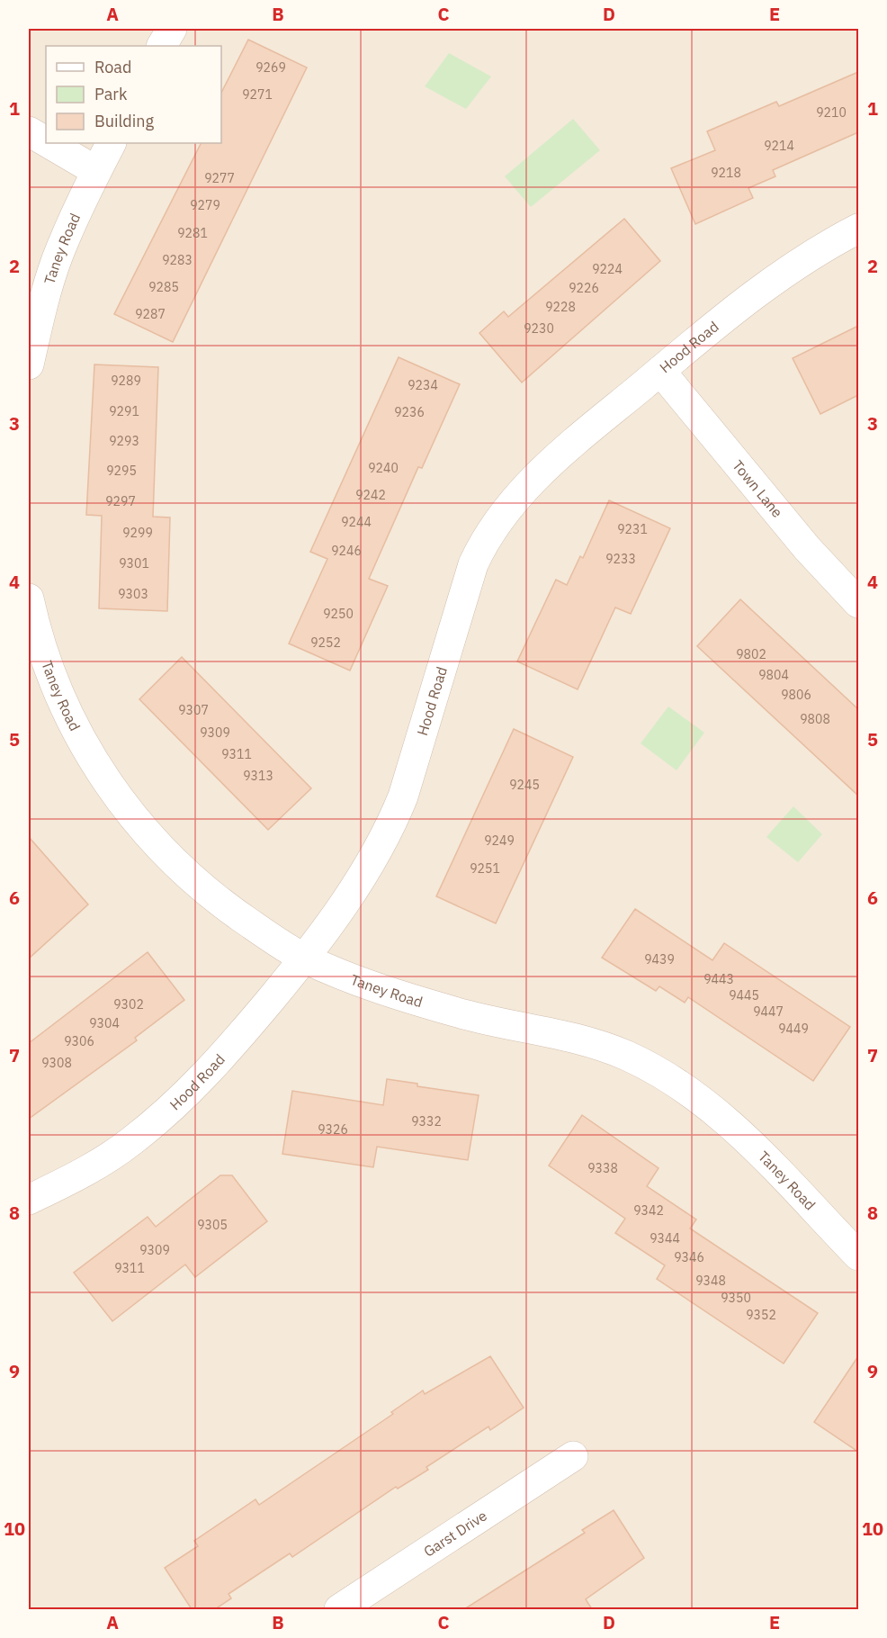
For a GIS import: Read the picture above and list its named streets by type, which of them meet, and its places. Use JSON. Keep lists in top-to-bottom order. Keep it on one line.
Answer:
{"streets":{"street":["Taney Road","Hood Road","Town Lane","Garst Drive"]},"crossings":[["Taney Road","Hood Road"],["Hood Road","Town Lane"]],"house_numbers":["9269","9271","9210","9214","9218","9277","9279","9281","9283","9224","9285","9226","9228","9287","9230","9289","9234","9291","9236","9293","9240","9295","9242","9297","9244","9231","9299","9246","9233","9301","9303","9250","9252","9802","9804","9806","9307","9808","9309","9311","9313","9245","9249","9251","9439","9443","9445","9302","9447","9304","9449","9306","9308","9332","9326","9338","9342","9305","9344","9309","9346","9311","9348","9350","9352"],"legend":["Road","Park","Building"],"grid":{"columns":["A","B","C","D","E"],"rows":["1","2","3","4","5","6","7","8","9","10"]}}
